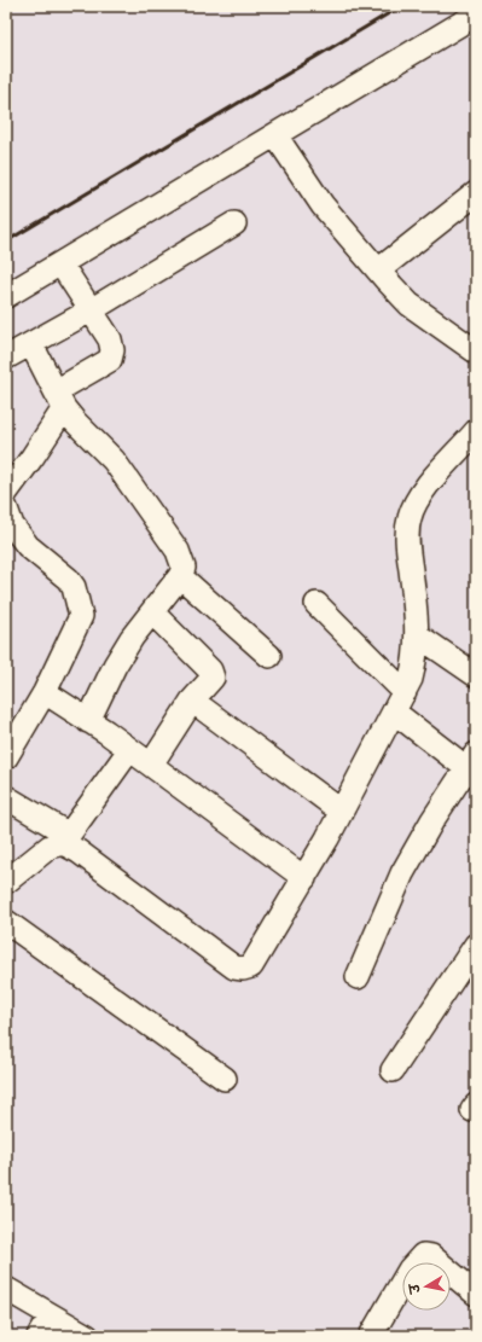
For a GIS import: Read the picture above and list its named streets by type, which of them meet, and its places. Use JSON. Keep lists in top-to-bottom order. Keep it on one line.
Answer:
{"north":"left"}
